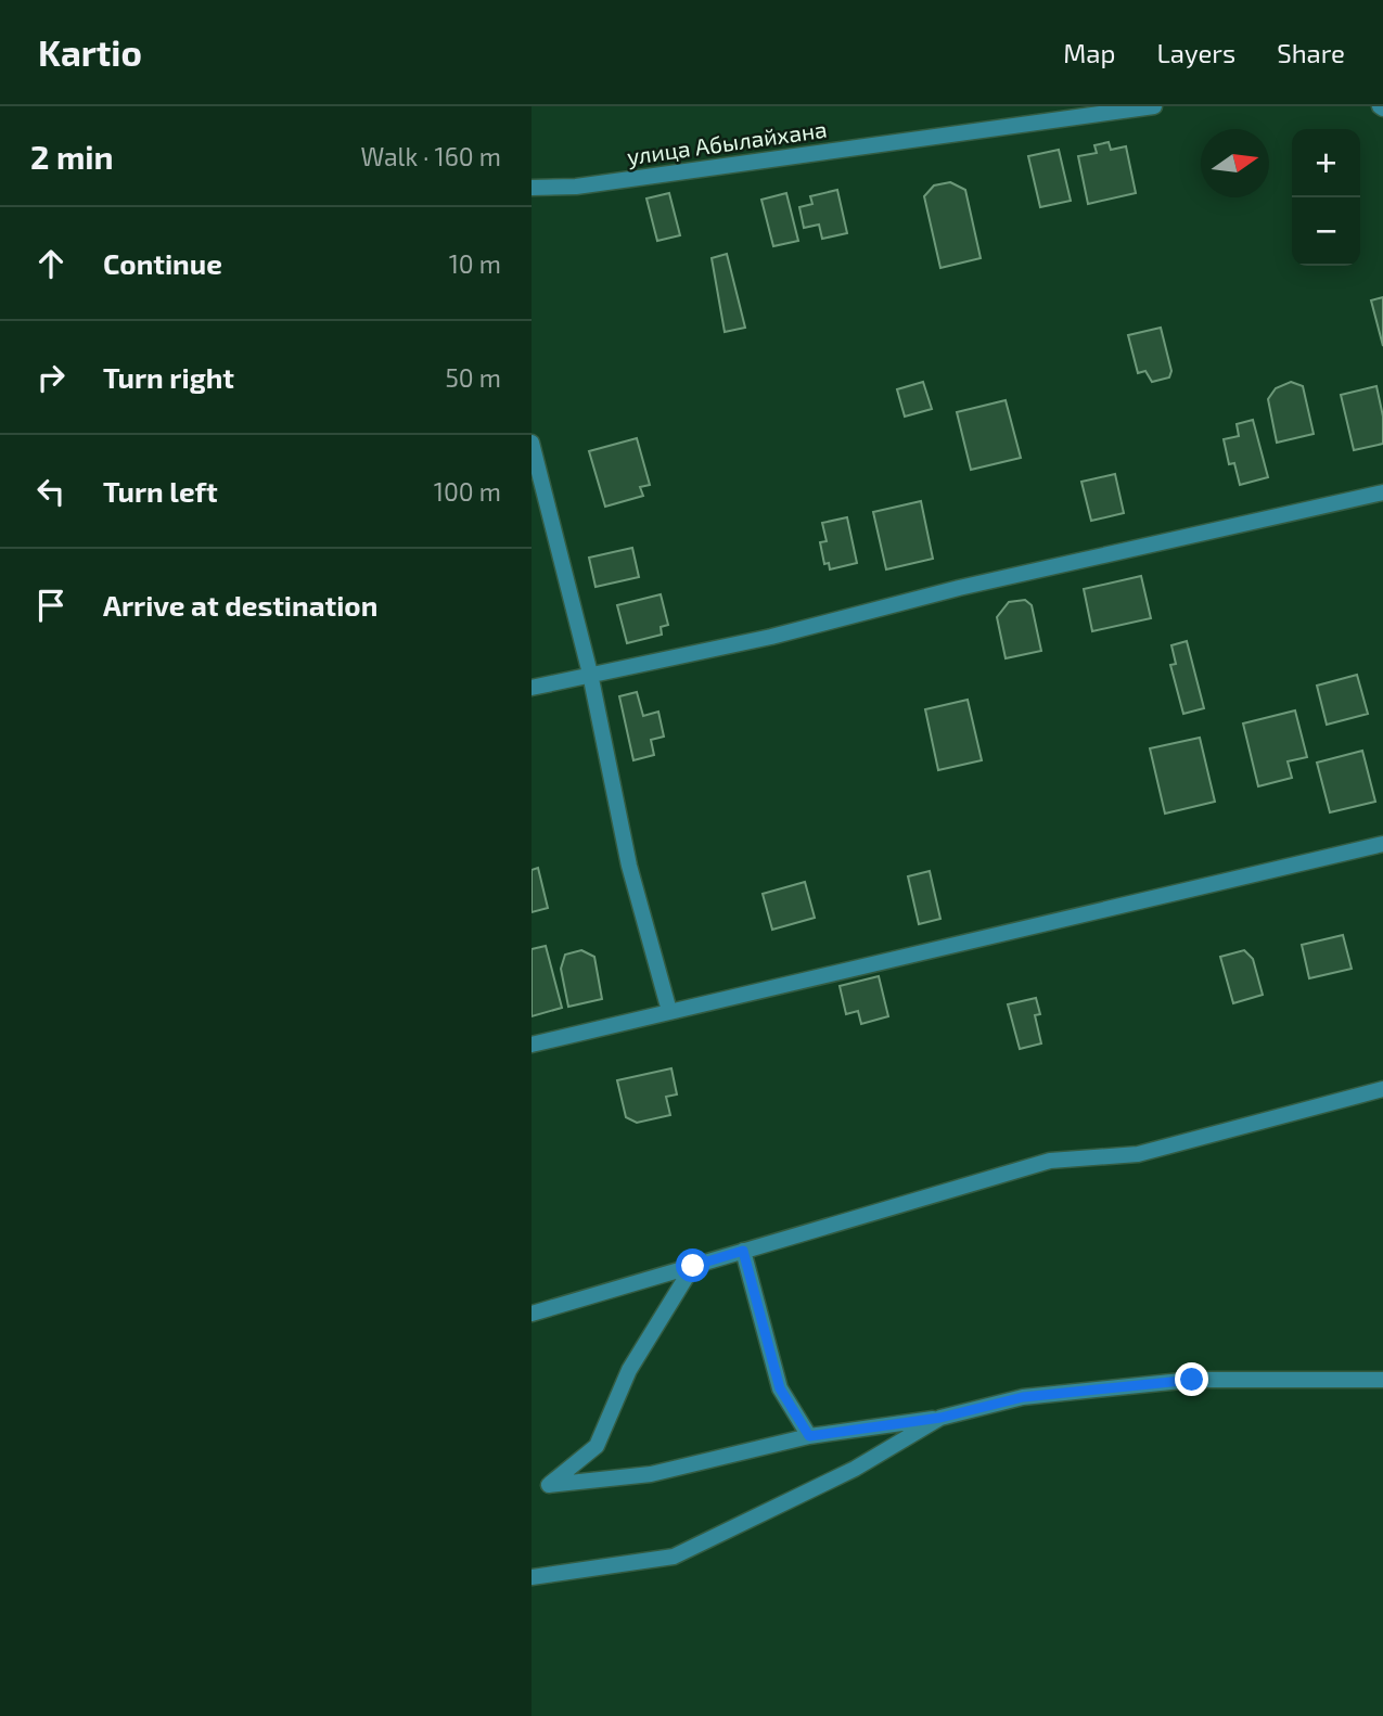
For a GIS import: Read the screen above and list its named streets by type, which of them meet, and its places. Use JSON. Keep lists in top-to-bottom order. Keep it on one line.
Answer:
{"streets":{"street":["улица Абылайхана"]},"north":"right","page":{"header":"Kartio","nav":["Map","Layers","Share"],"heading":["2 min","Walk · 160 m"],"map_buttons":["+","−"],"list":[["Continue","10 m"],["Turn right","50 m"],["Turn left","100 m"],"Arrive at destination"]}}
